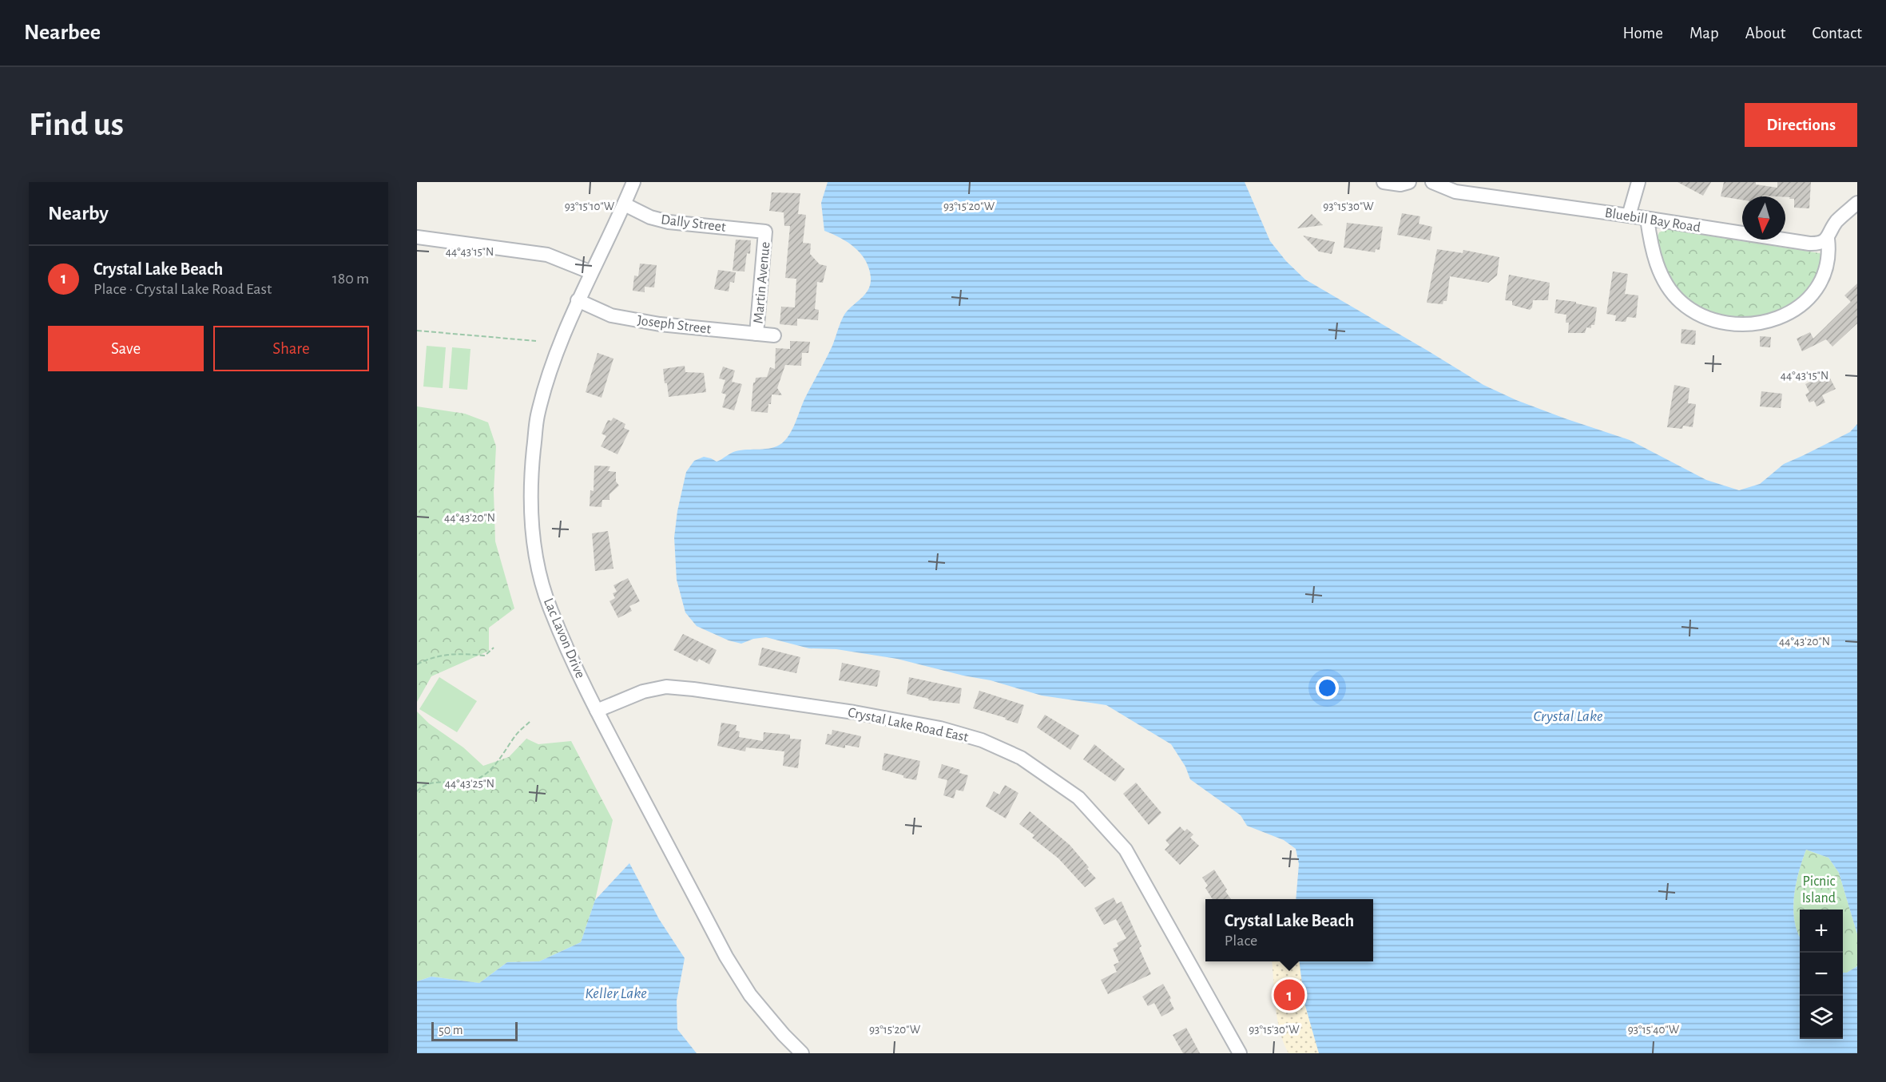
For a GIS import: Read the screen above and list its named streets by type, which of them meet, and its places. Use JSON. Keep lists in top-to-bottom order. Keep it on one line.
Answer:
{"streets":{"street":["Bluebill Bay Road","Dally Street","Martin Avenue","Joseph Street","Lac Lavon Drive","Crystal Lake Road East"]},"crossings":[["Dally Street","Martin Avenue"],["Dally Street","Lac Lavon Drive"],["Martin Avenue","Joseph Street"],["Joseph Street","Lac Lavon Drive"],["Lac Lavon Drive","Crystal Lake Road East"]],"water":["Crystal Lake","Keller Lake"],"parks":["Picnic Island"],"scale_bar":"50 m","north":"bottom","page":{"header":"Nearbee","nav":["Home","Map","About","Contact"],"buttons":["Directions",["Save","Share"]],"title":"Find us","heading":"Nearby","list":[{"mark":"1","name":"Crystal Lake Beach","note":"Place · Crystal Lake Road East","value":"180 m"}],"popup":["Crystal Lake Beach","Place"],"map_buttons":["+","−"],"pins":"1","scale":"50 m"},"coordinates":["93°15'10\"W","93°15'20\"W","93°15'30\"W","44°43'15\"N","44°43'20\"N","44°43'25\"N","93°15'40\"W"]}
